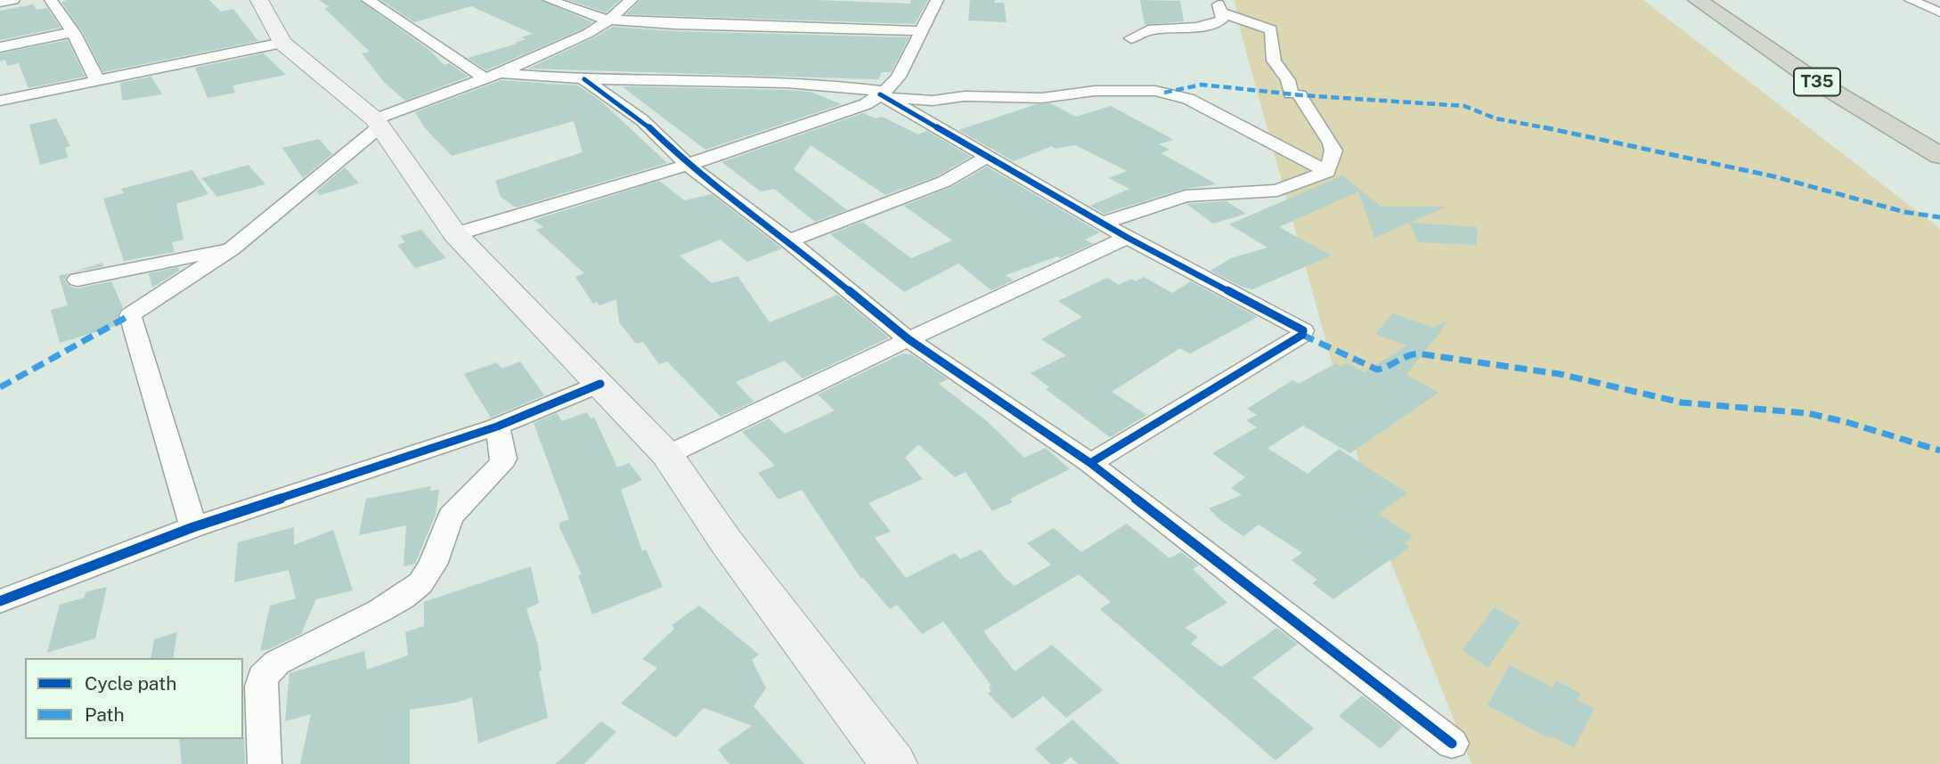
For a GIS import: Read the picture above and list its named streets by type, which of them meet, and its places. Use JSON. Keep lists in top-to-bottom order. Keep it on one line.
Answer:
{"streets":{"highway":["T35"]},"legend":["Cycle path","Path"]}
